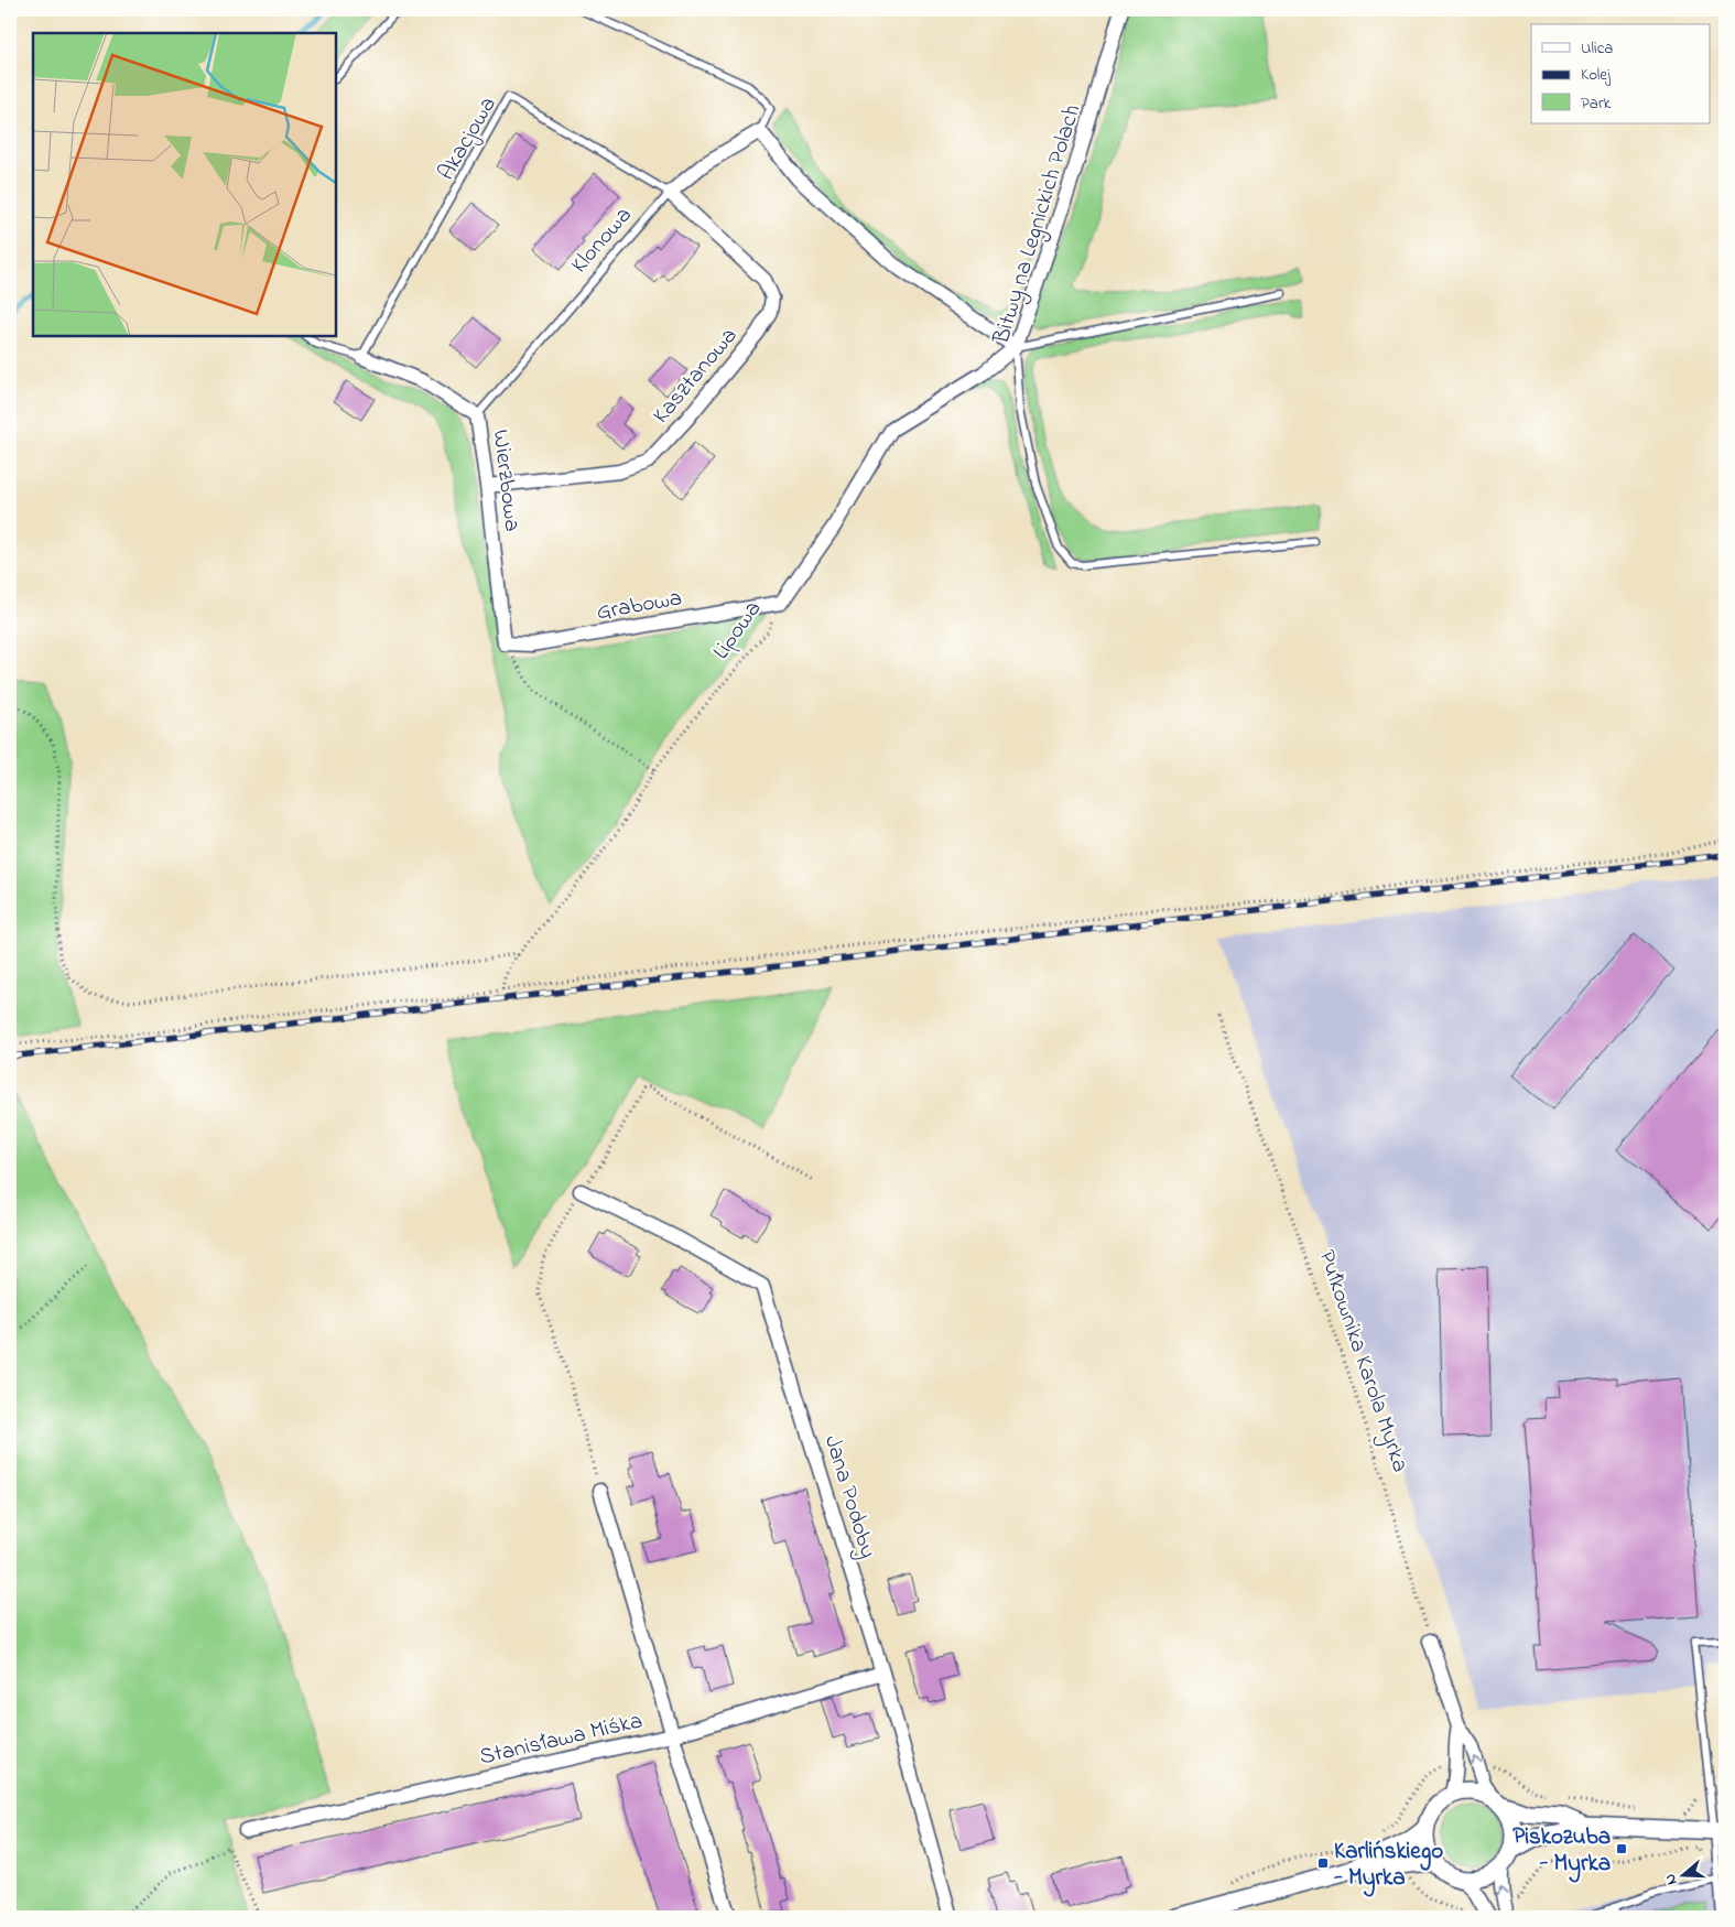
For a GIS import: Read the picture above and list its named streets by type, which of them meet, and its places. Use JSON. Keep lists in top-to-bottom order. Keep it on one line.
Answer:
{"streets":{"street":["Bitwy na Legnickich Polach","Klonowa","Kasztanowa","Wierzbowa","Grabowa","Lipowa","Jana Podoby","Stanisława Miśka"],"lane":["Akacjowa"],"path":["Pułkownika Karola Myrka"]},"crossings":[["Akacjowa","Klonowa"],["Akacjowa","Kasztanowa"],["Akacjowa","Wierzbowa"],["Bitwy na Legnickich Polach","Lipowa"],["Klonowa","Kasztanowa"],["Klonowa","Wierzbowa"],["Kasztanowa","Wierzbowa"],["Wierzbowa","Grabowa"],["Grabowa","Lipowa"],["Jana Podoby","Stanisława Miśka"]],"places":{"transit":["Piskozuba - Myrka","Karlińskiego - Myrka"]},"legend":["Ulica","Kolej","Park"],"north":"left"}
